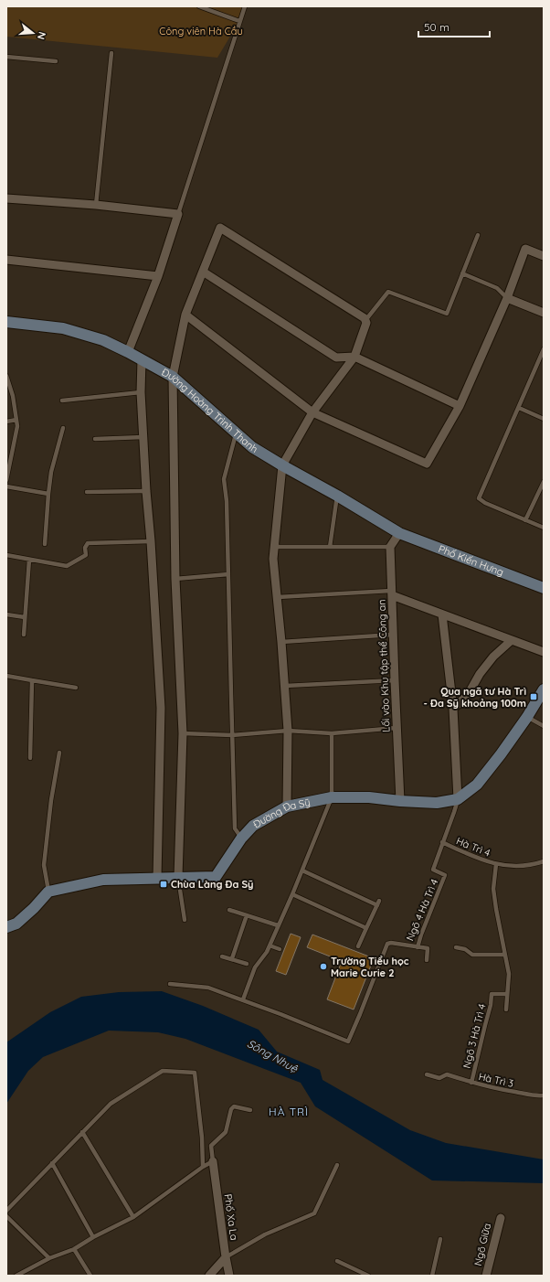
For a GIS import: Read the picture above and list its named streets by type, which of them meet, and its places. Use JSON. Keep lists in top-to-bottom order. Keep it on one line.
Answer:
{"streets":{"street":["Đường Hoàng Trình Thanh","Phố Kiến Hưng","Lối vào Khu tập thể Công an","Đường Đa Sỹ","Phố Xa La","Ngõ Giữa"],"lane":["Hà Trì 4","Ngõ 4 Hà Trì 4","Ngõ 3 Hà Trì 4","Hà Trì 3"]},"crossings":[["Đường Hoàng Trình Thanh","Phố Kiến Hưng"],["Lối vào Khu tập thể Công an","Đường Đa Sỹ"],["Đường Đa Sỹ","Hà Trì 4"],["Hà Trì 4","Ngõ 4 Hà Trì 4"],["Ngõ 3 Hà Trì 4","Hà Trì 3"]],"districts":["HÀ TRÌ"],"water":["Sông Nhuệ"],"parks":["Công viên Hà Cầu"],"places":{"transit":["Qua ngã tư Hà Trì - Đa Sỹ khoảng 100m","Chùa Làng Đa Sỹ"],"other":["Trường Tiểu học Marie Curie 2"]},"scale_bar":"50 m","north":"right"}
